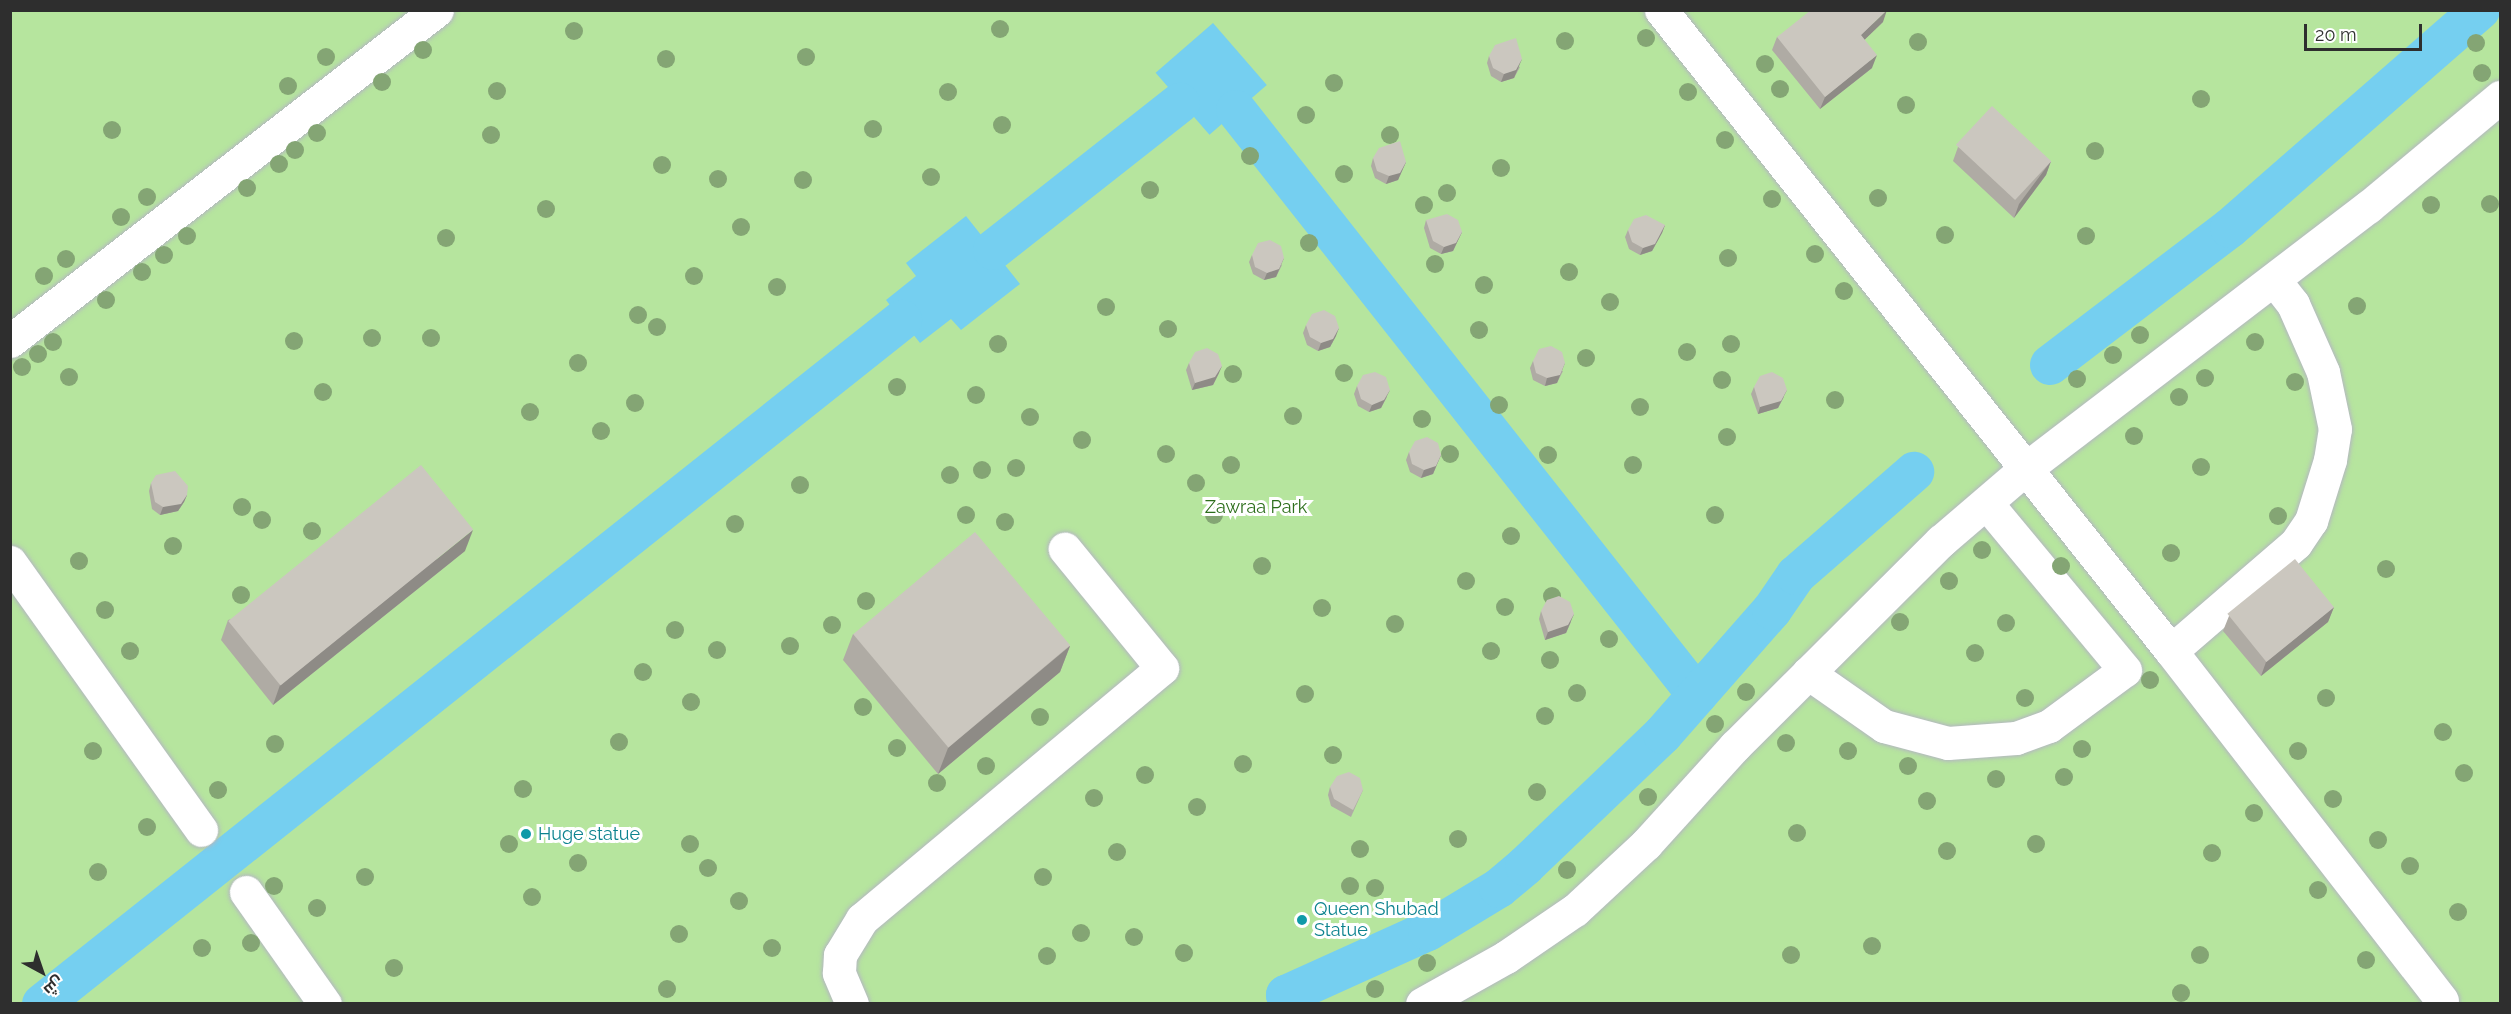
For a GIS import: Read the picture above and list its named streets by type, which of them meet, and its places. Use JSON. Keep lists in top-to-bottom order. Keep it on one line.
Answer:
{"parks":["Zawraa Park"],"places":["Huge statue","Queen Shubad Statue"],"scale_bar":"20 m","north":"bottom right"}
